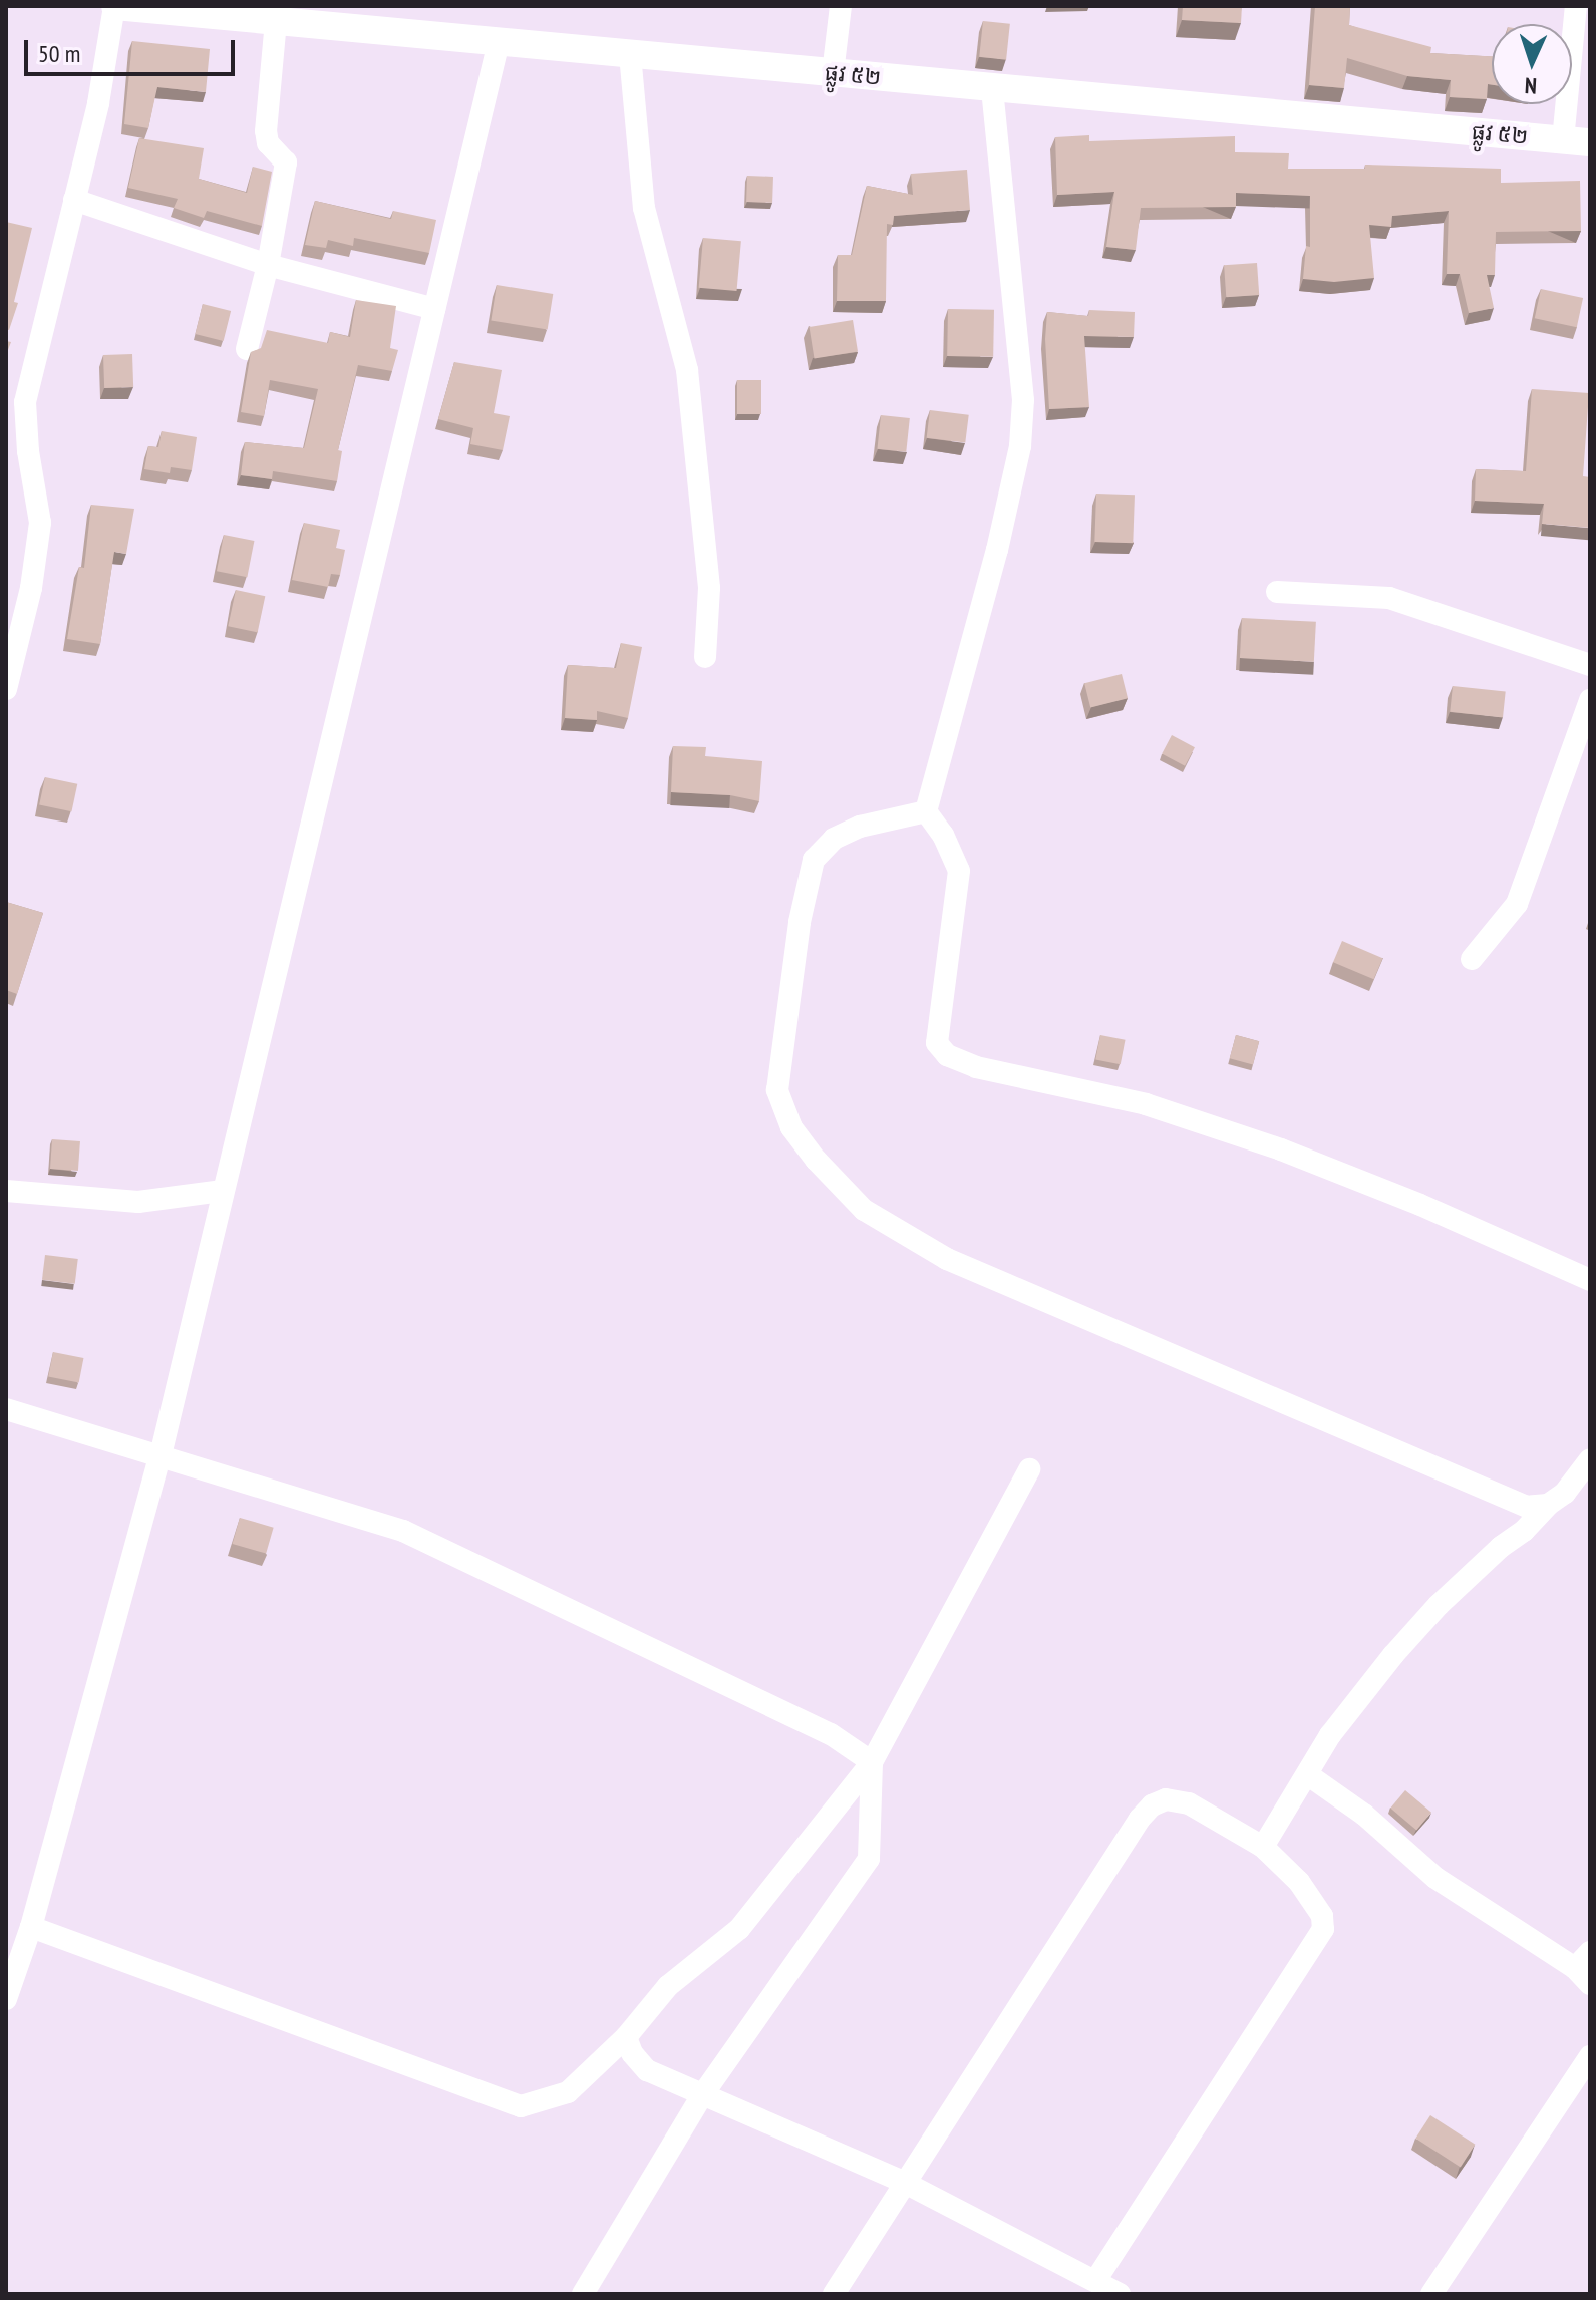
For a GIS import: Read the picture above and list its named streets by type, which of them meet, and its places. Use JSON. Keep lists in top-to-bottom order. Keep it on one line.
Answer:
{"streets":{"street":["ផ្លូវ ៥២"]},"scale_bar":"50 m","north":"bottom"}
